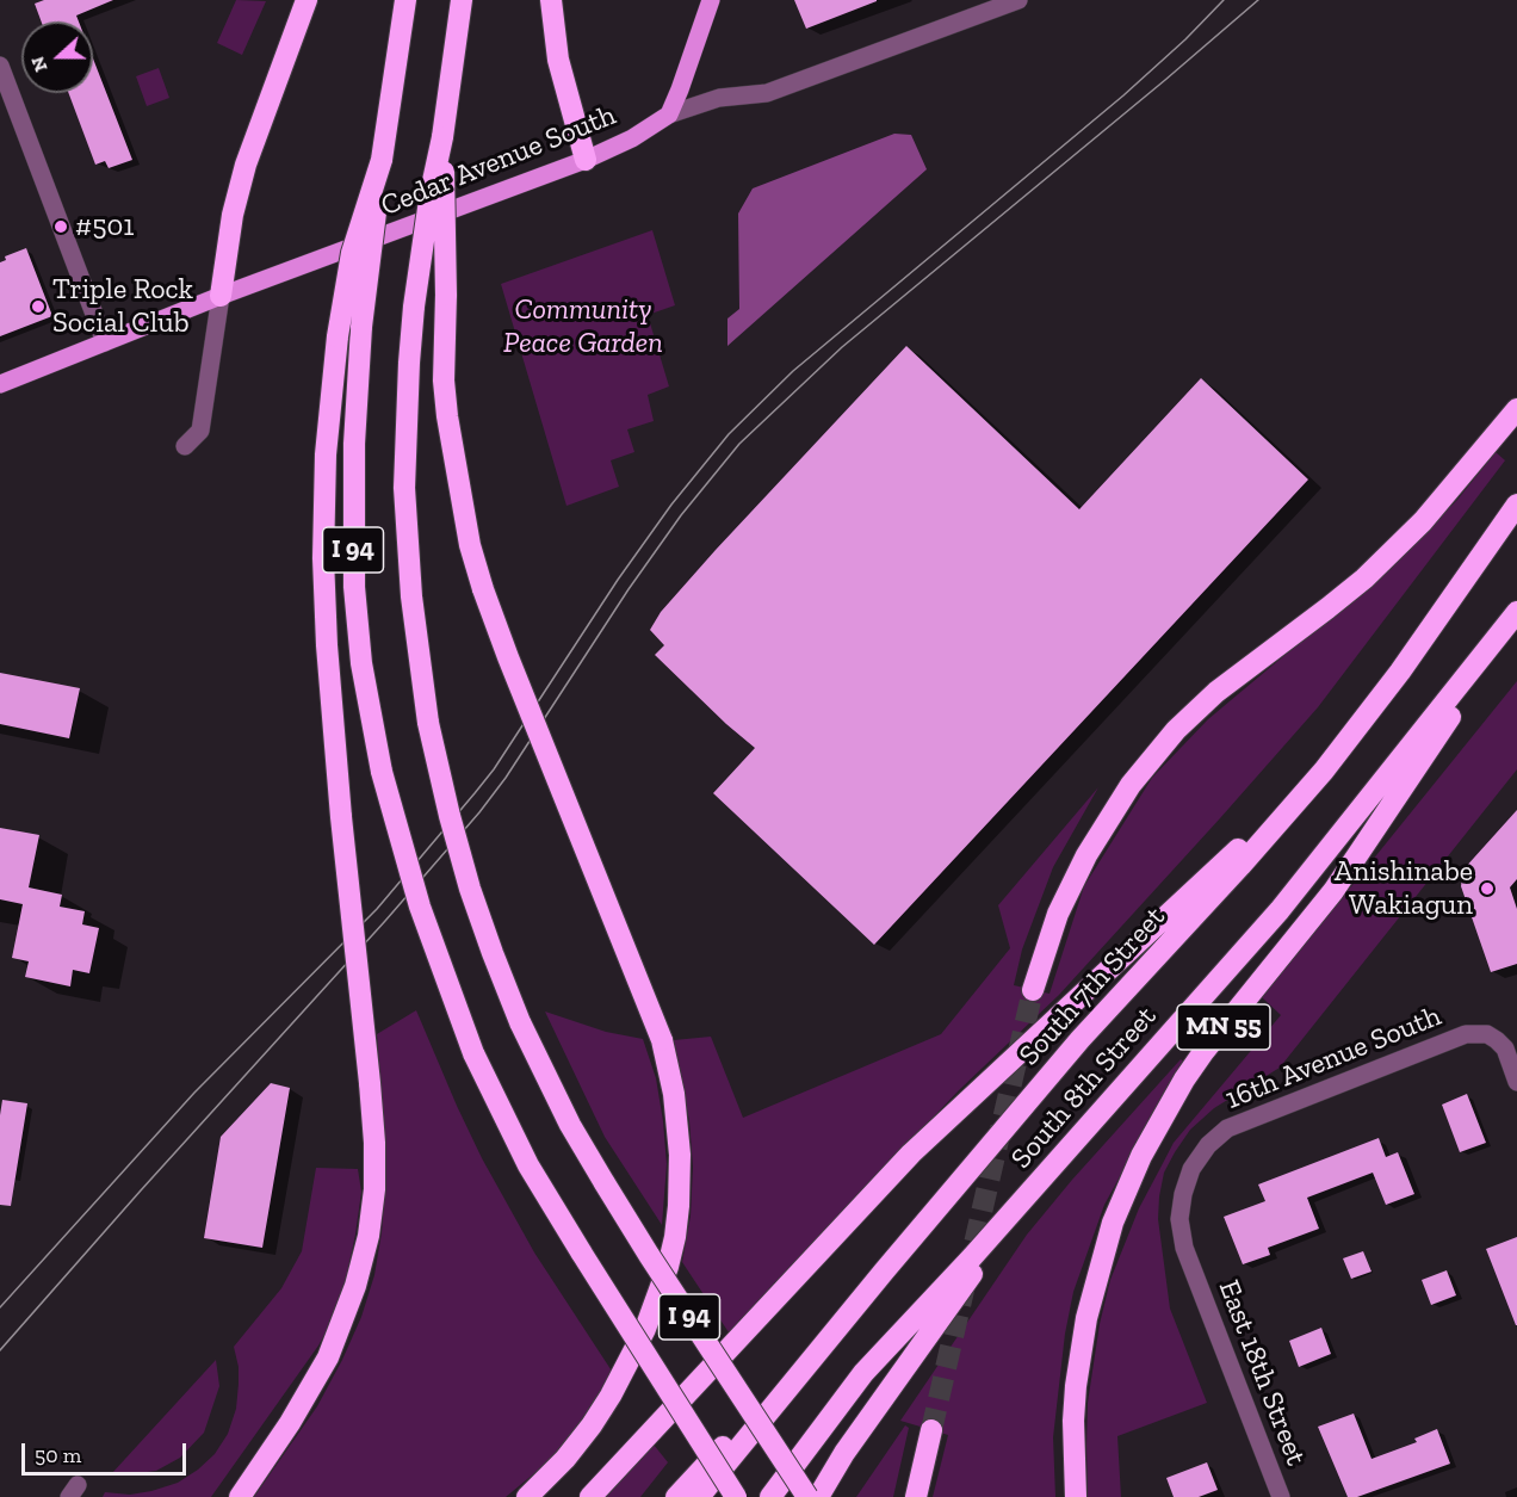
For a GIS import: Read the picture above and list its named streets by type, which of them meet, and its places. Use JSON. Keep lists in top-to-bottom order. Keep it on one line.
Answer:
{"streets":{"highway":["I 94","South 7th Street","MN 55","South 8th Street"],"main road":["Cedar Avenue South"],"street":["16th Avenue South","East 18th Street"]},"crossings":[["MN 55","South 8th Street"],["16th Avenue South","East 18th Street"]],"parks":["Community Peace Garden"],"places":["#501","Triple Rock Social Club","Anishinabe Wakiagun"],"scale_bar":"50 m","north":"left"}
